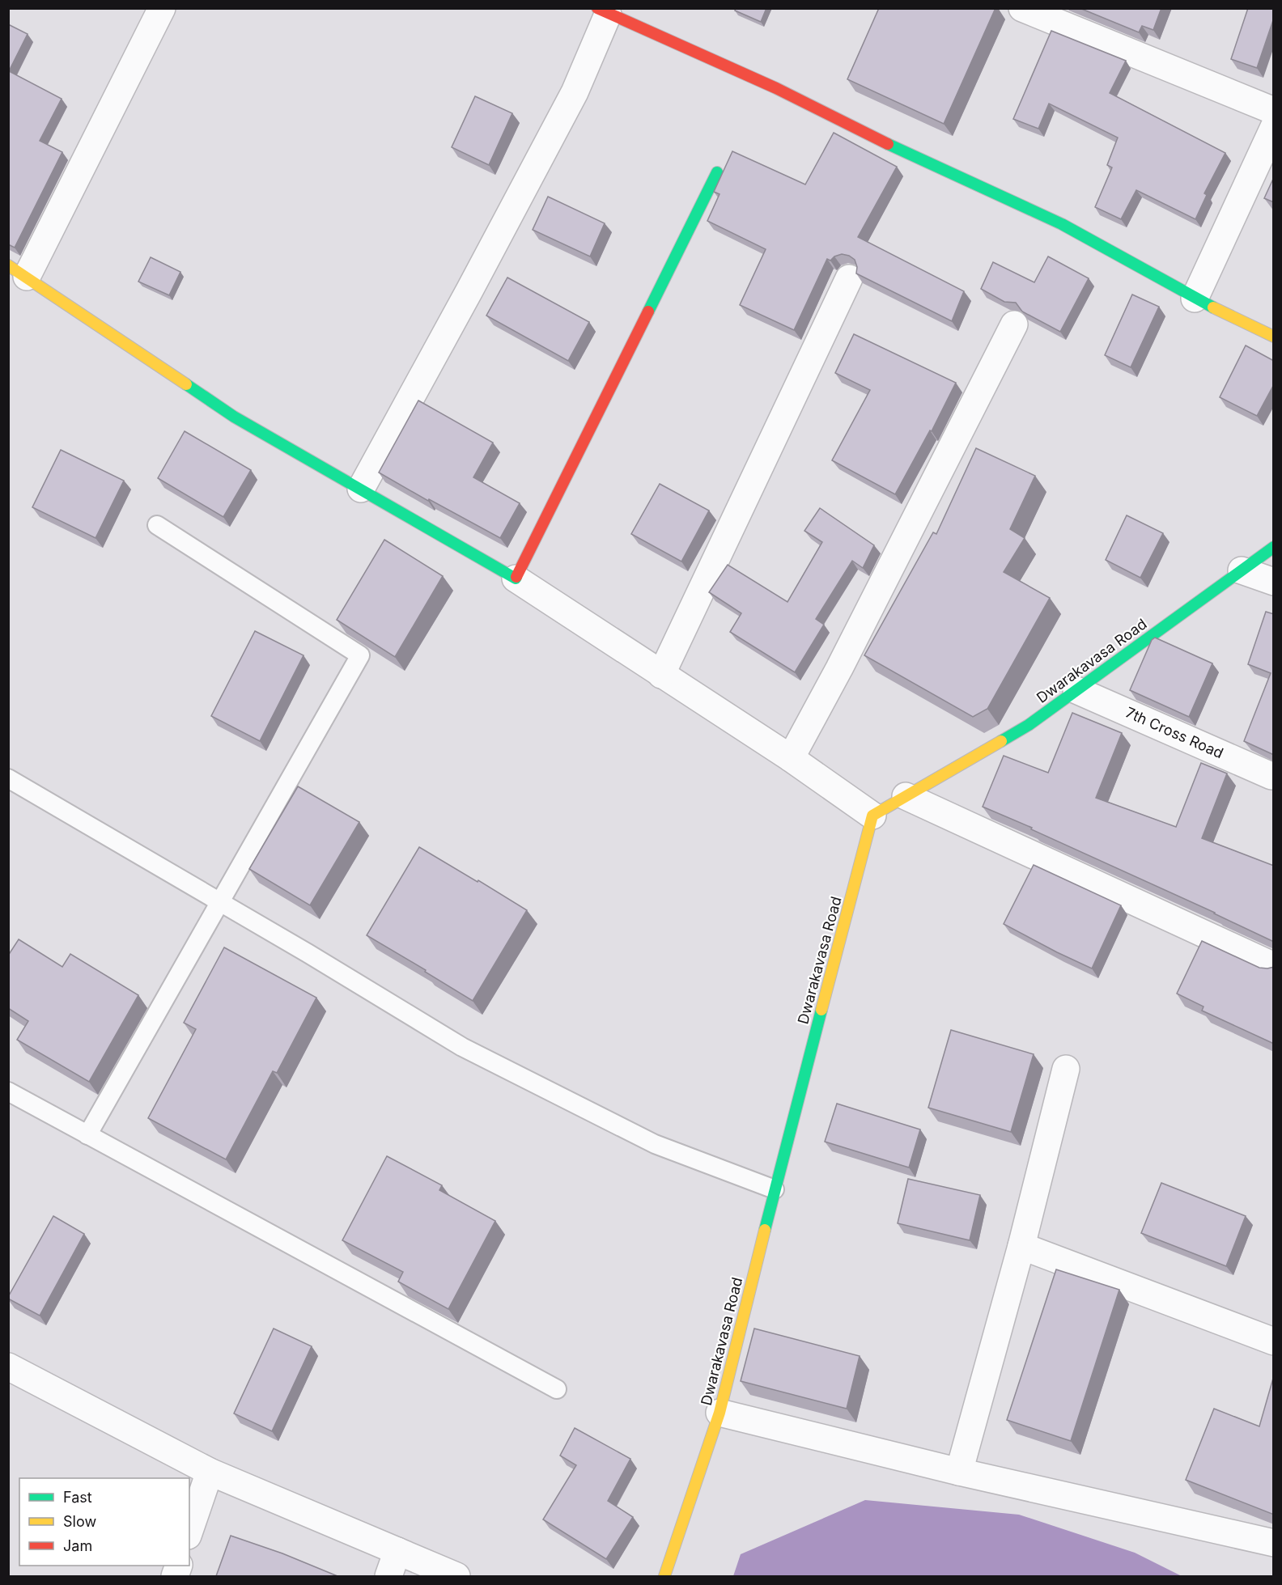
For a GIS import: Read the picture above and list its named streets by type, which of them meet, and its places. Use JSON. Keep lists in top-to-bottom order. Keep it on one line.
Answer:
{"streets":{"street":["Dwarakavasa Road","7th Cross Road"]},"crossings":[["Dwarakavasa Road","7th Cross Road"]],"legend":["Fast","Slow","Jam"]}
